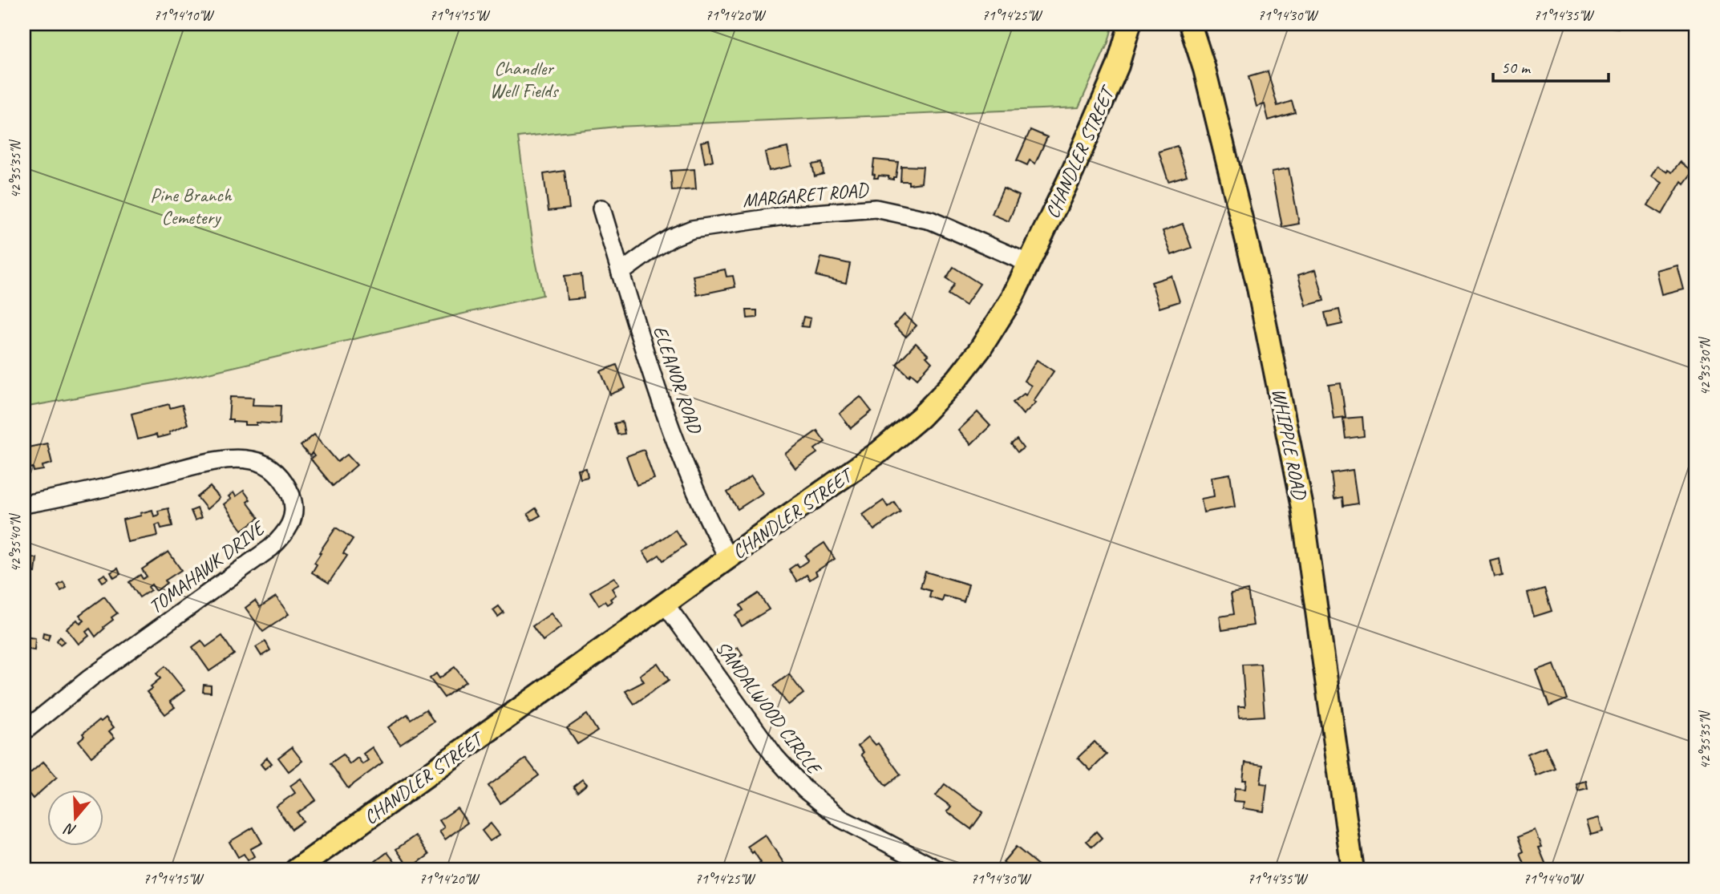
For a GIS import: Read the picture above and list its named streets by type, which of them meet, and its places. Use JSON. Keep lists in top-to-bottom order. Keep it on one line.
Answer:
{"streets":{"main road":["CHANDLER STREET","WHIPPLE ROAD"],"street":["MARGARET ROAD","ELEANOR ROAD","TOMAHAWK DRIVE","SANDALWOOD CIRCLE"]},"crossings":[["CHANDLER STREET","MARGARET ROAD"],["CHANDLER STREET","ELEANOR ROAD"],["CHANDLER STREET","SANDALWOOD CIRCLE"],["MARGARET ROAD","ELEANOR ROAD"]],"parks":["Chandler Well Fields","Pine Branch Cemetery"],"scale_bar":"50 m","north":"bottom","coordinates":["71°14'10\"W","71°14'15\"W","71°14'20\"W","71°14'25\"W","71°14'30\"W","71°14'35\"W","42°35'35\"N","42°35'30\"N","42°35'40\"N","71°14'40\"W"]}
